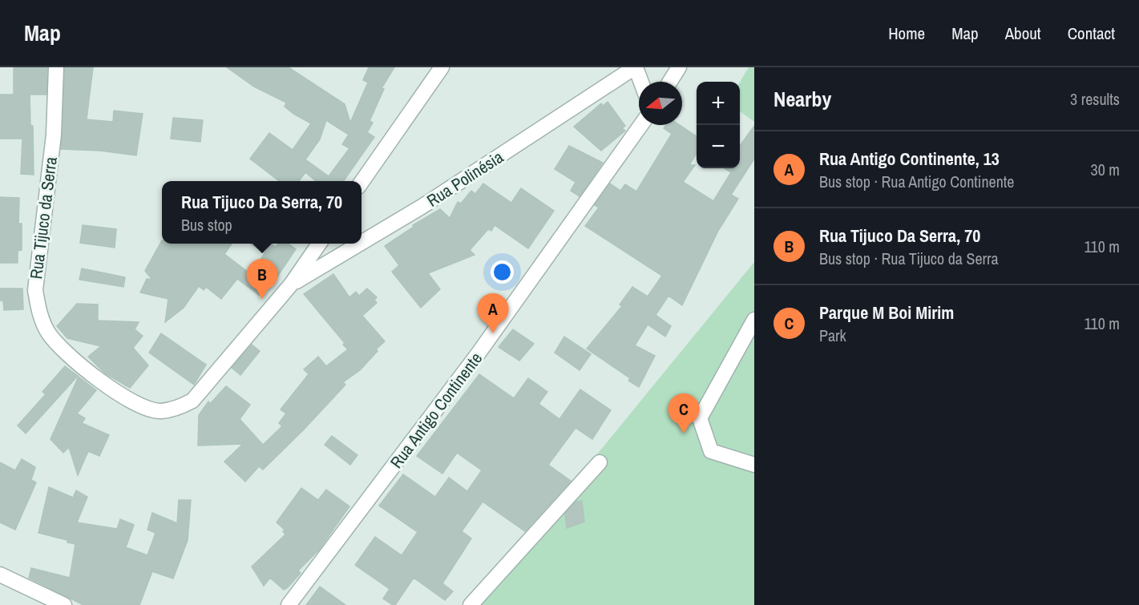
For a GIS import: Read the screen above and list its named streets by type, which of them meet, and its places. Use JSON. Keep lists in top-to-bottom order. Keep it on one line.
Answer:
{"streets":{"street":["Rua Polinésia","Rua Tijuco da Serra","Rua Antigo Continente"]},"crossings":[["Rua Polinésia","Rua Tijuco da Serra"]],"north":"left","page":{"header":"Map","nav":["Home","Map","About","Contact"],"heading":["Nearby","3 results"],"map_buttons":["+","−"],"list":[{"mark":"A","name":"Rua Antigo Continente, 13","note":"Bus stop · Rua Antigo Continente","value":"30 m"},{"mark":"B","name":"Rua Tijuco Da Serra, 70","note":"Bus stop · Rua Tijuco da Serra","value":"110 m"},{"mark":"C","name":"Parque M Boi Mirim","note":"Park","value":"110 m"}],"popup":["Rua Tijuco Da Serra, 70","Bus stop"],"pins":["B","A","C"]}}
